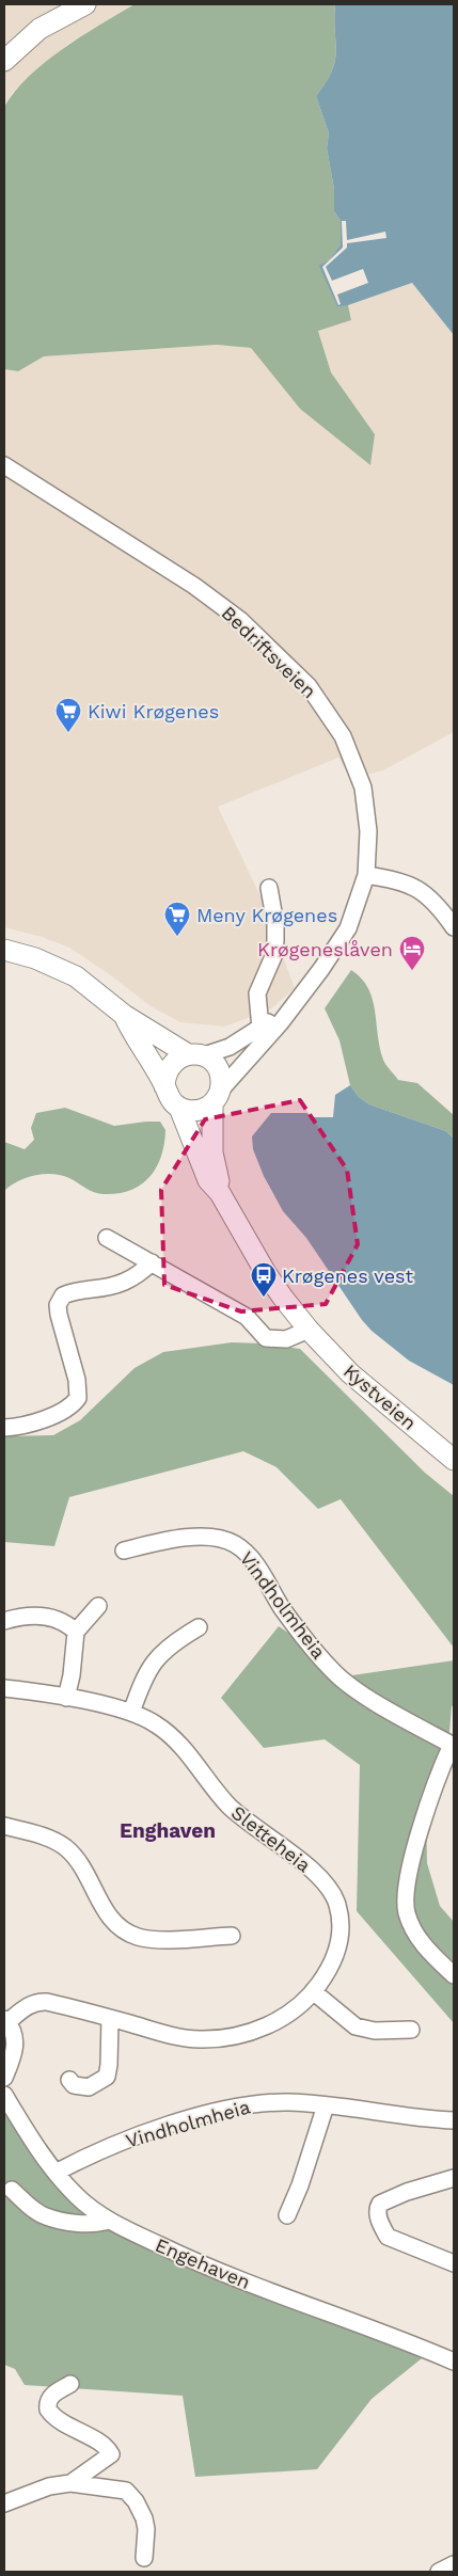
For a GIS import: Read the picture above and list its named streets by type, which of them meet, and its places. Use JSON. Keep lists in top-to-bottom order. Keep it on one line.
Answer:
{"streets":{"main road":["Kystveien"],"street":["Bedriftsveien","Vindholmheia","Sletteheia","Engehaven"]},"crossings":[["Bedriftsveien","Kystveien"],["Vindholmheia","Engehaven"]],"districts":["Enghaven"],"places":{"supermarket":["Kiwi Krøgenes","Meny Krøgenes"],"hotel":["Krøgeneslåven"],"bus stop":["Krøgenes vest"]}}
